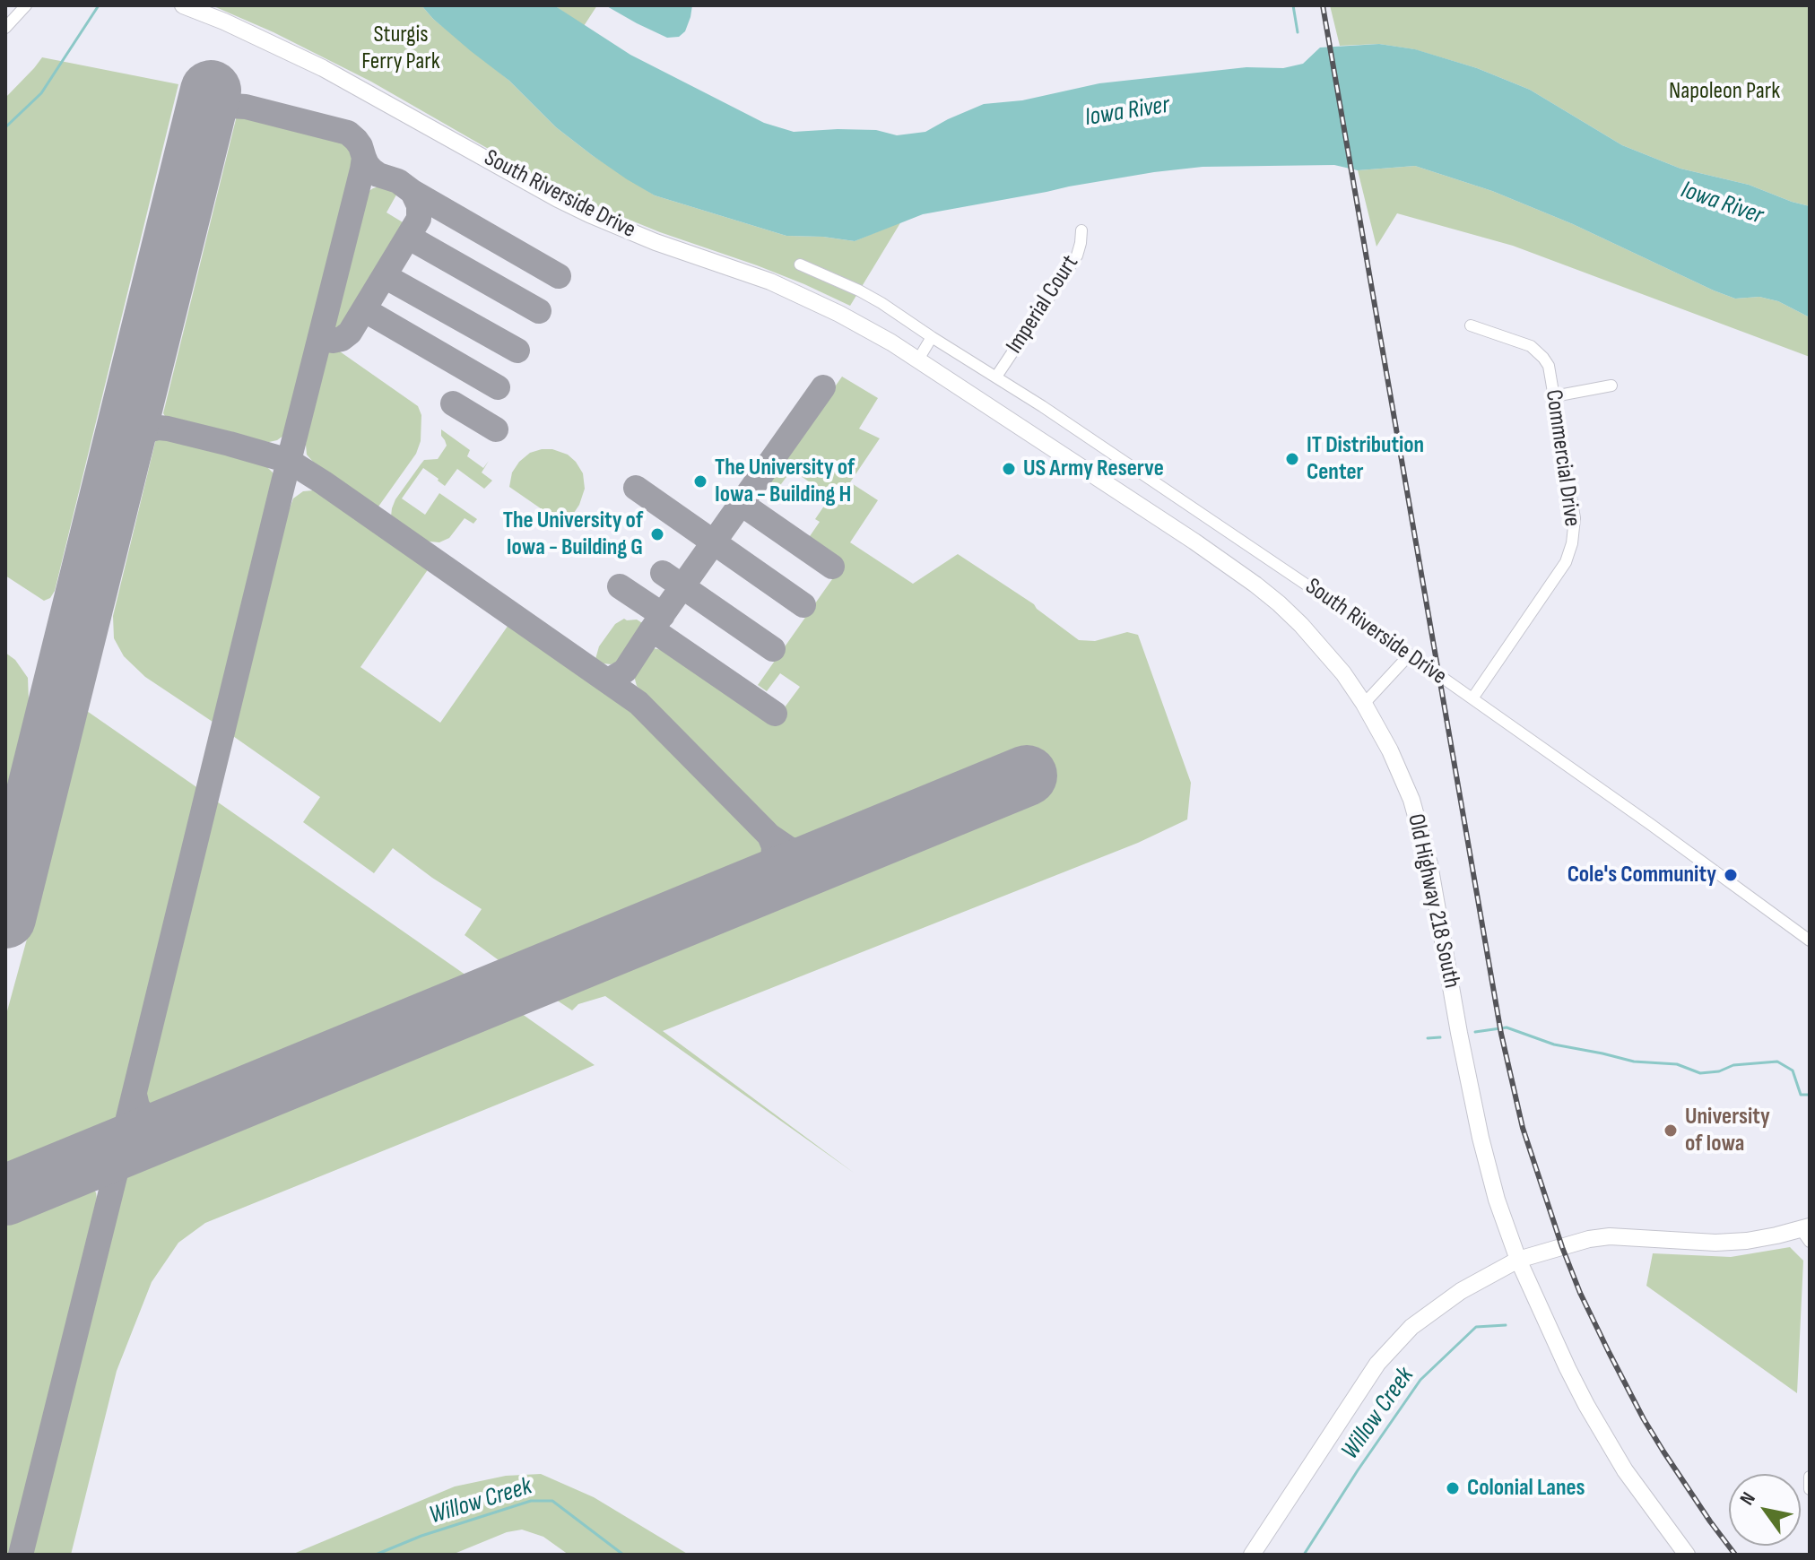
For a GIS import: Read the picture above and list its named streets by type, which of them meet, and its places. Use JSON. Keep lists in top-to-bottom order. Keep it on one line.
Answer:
{"streets":{"main road":["South Riverside Drive","Old Highway 218 South"],"street":["Imperial Court","Commercial Drive"]},"crossings":[["South Riverside Drive","Imperial Court"],["South Riverside Drive","Commercial Drive"],["South Riverside Drive","Old Highway 218 South"]],"water":["Iowa River","Willow Creek"],"parks":["Sturgis Ferry Park","Napoleon Park"],"places":["IT Distribution Center","US Army Reserve","The University of Iowa - Building H","The University of Iowa - Building G","Cole's Community","University of Iowa","Colonial Lanes"],"north":"top left"}
